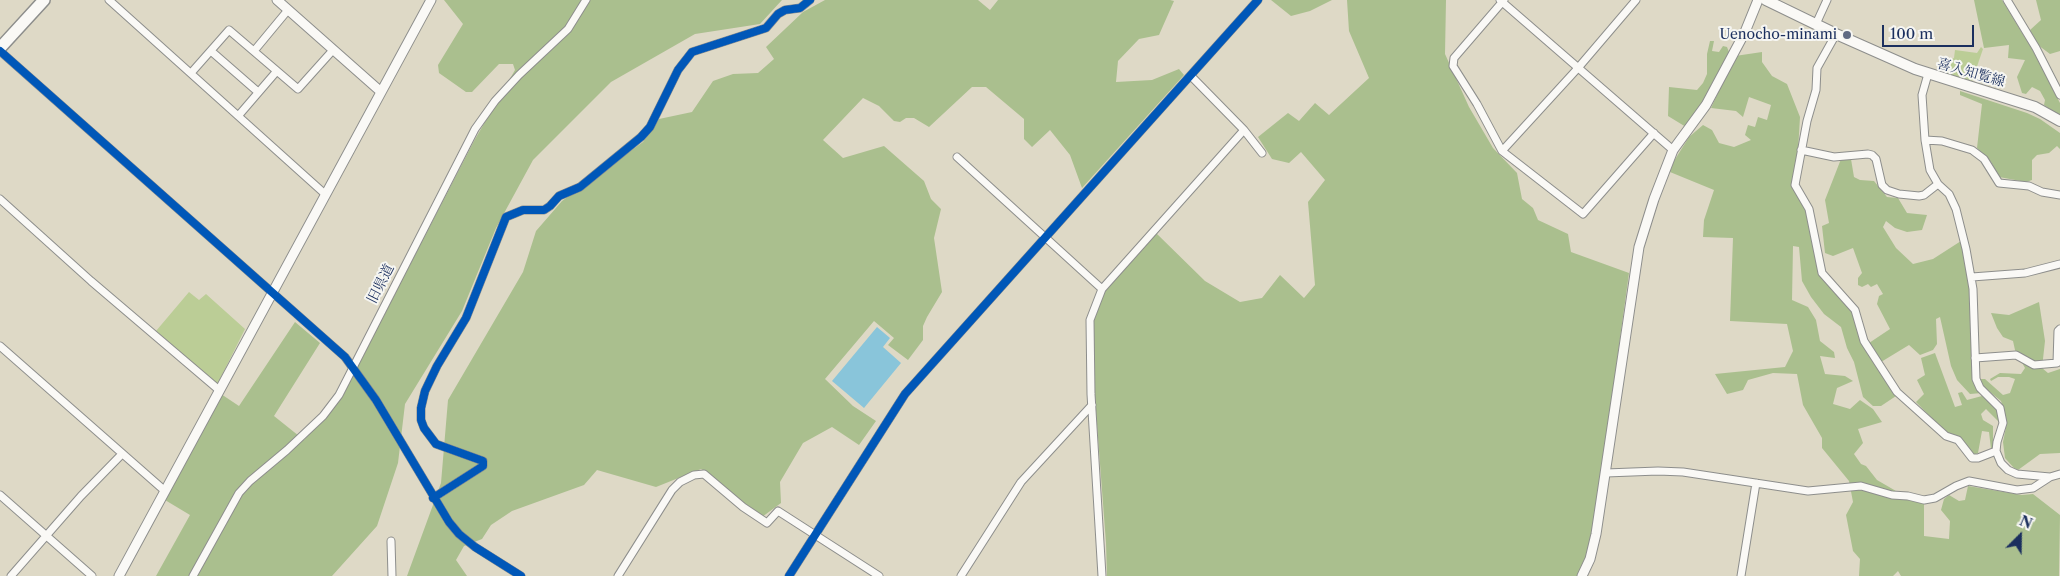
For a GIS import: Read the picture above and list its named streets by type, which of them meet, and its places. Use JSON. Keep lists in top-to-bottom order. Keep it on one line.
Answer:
{"streets":{"main road":["喜入知覧線"],"street":["旧県道"]},"places":["Uenocho-minami"],"scale_bar":"100 m","north":"top right"}
